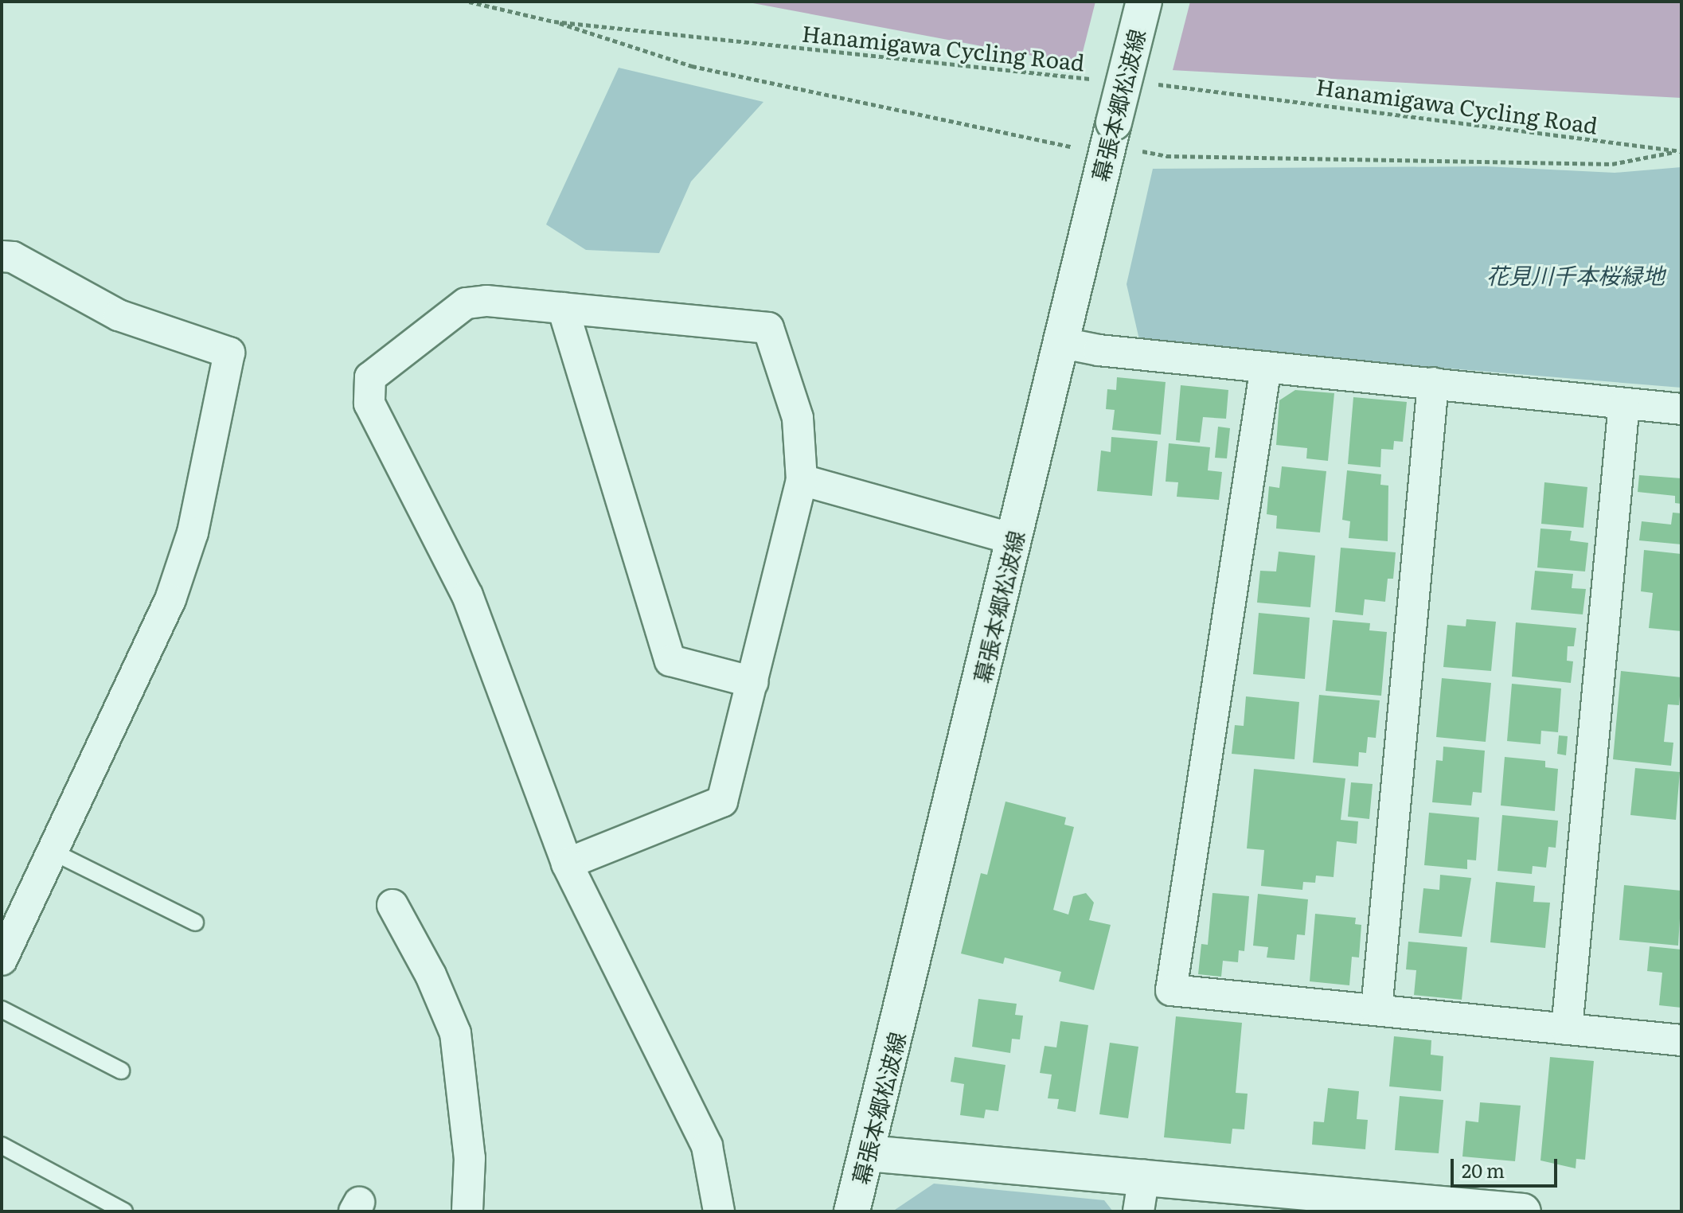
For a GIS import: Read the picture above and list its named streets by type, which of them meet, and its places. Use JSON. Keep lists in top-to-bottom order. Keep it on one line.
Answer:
{"streets":{"street":["幕張本郷松波線"],"path":["Hanamigawa Cycling Road"]},"parks":["花見川千本桜緑地"],"scale_bar":"20 m"}
